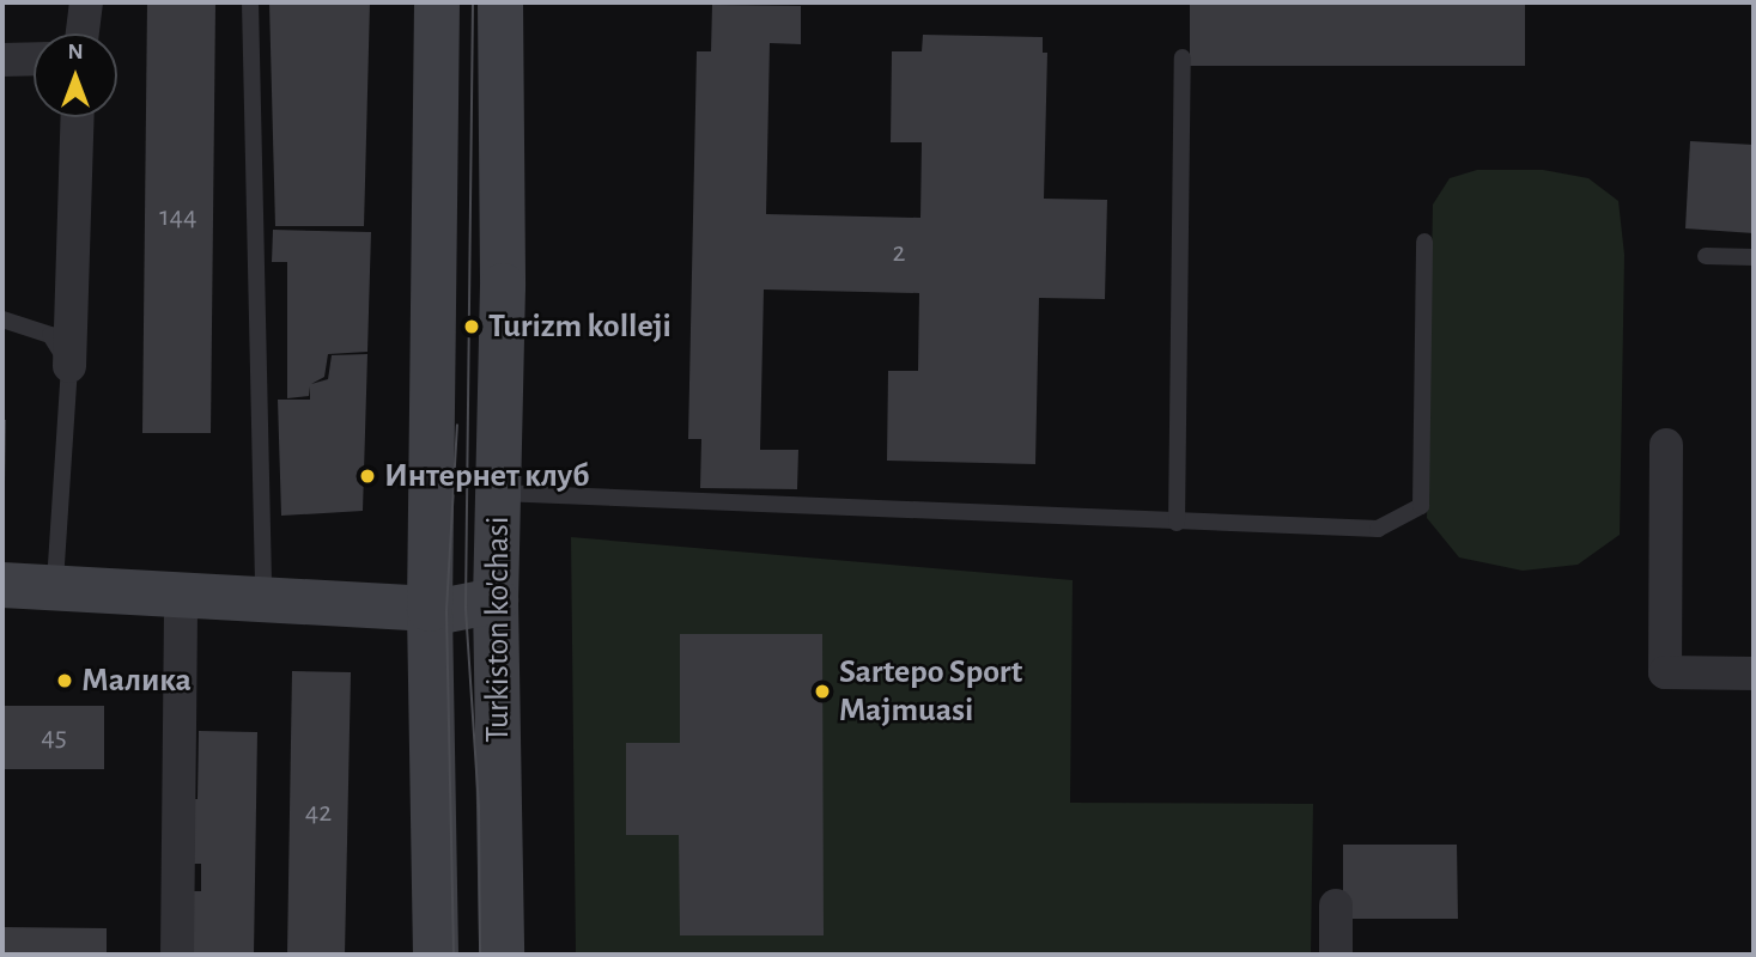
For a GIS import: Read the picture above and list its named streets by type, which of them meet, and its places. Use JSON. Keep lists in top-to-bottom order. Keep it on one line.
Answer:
{"streets":{"main road":["Turkiston ko'chasi"]},"places":["Turizm kolleji","Интернет клуб","Малика","Sartepo Sport Majmuasi"],"house_numbers":["144","2","45","42"],"north":"top"}
